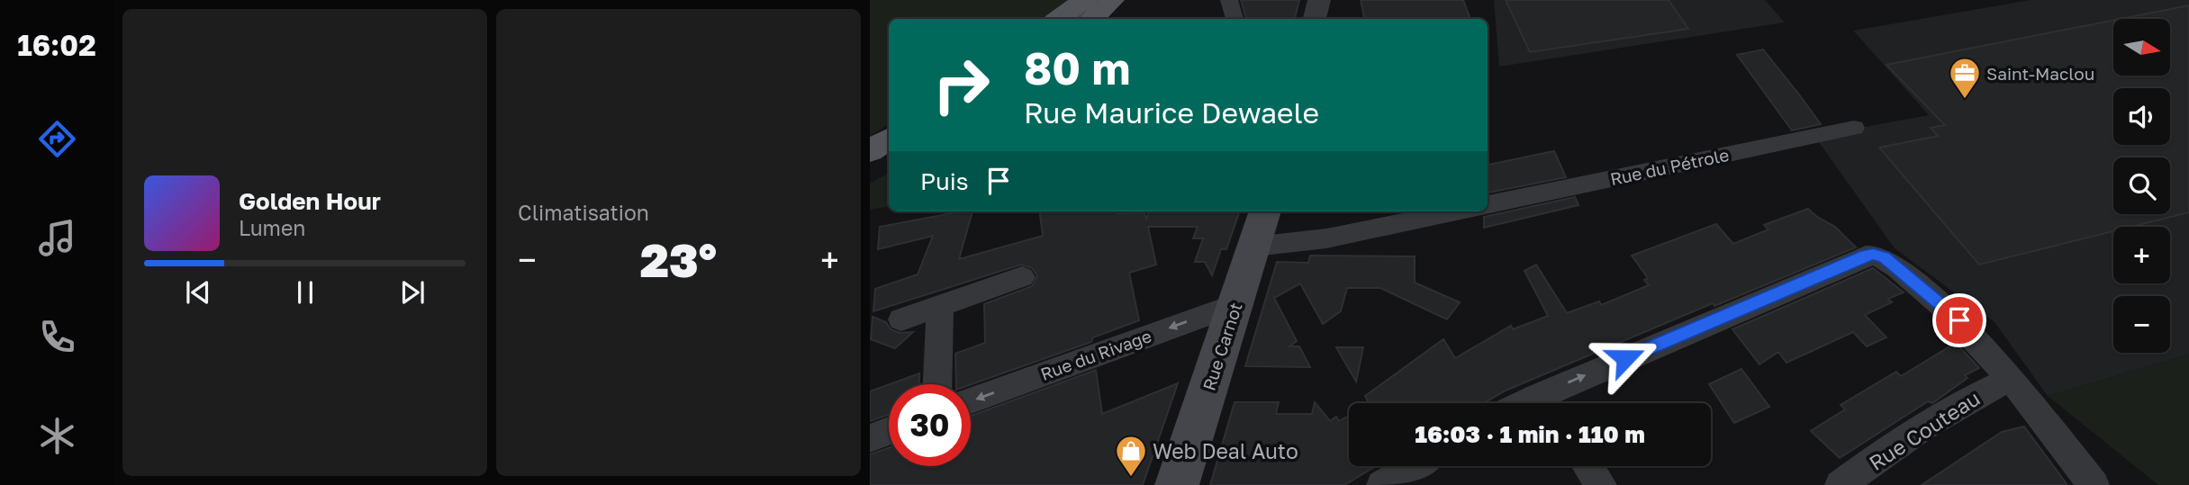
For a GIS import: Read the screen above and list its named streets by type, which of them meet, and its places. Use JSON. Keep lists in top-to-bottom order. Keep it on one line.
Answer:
{"streets":{"main road":["Rue Carnot"],"street":["Rue du Pétrole","Rue du Rivage","Rue Couteau"]},"crossings":[["Rue Carnot","Rue du Rivage"]],"places":{"office":["Saint-Maclou"],"shop":["Web Deal Auto"]},"north":"right","page":{"tabs":"16:02","tile":"Climatisation","map_buttons":["+","−"],"turn":["80 m","Rue Maurice Dewaele"],"then":"Puis","song":["Golden Hour","Lumen"],"heat":["−","23°","+"],"limit":"30","trip":"16:03 · 1 min · 110 m"}}
